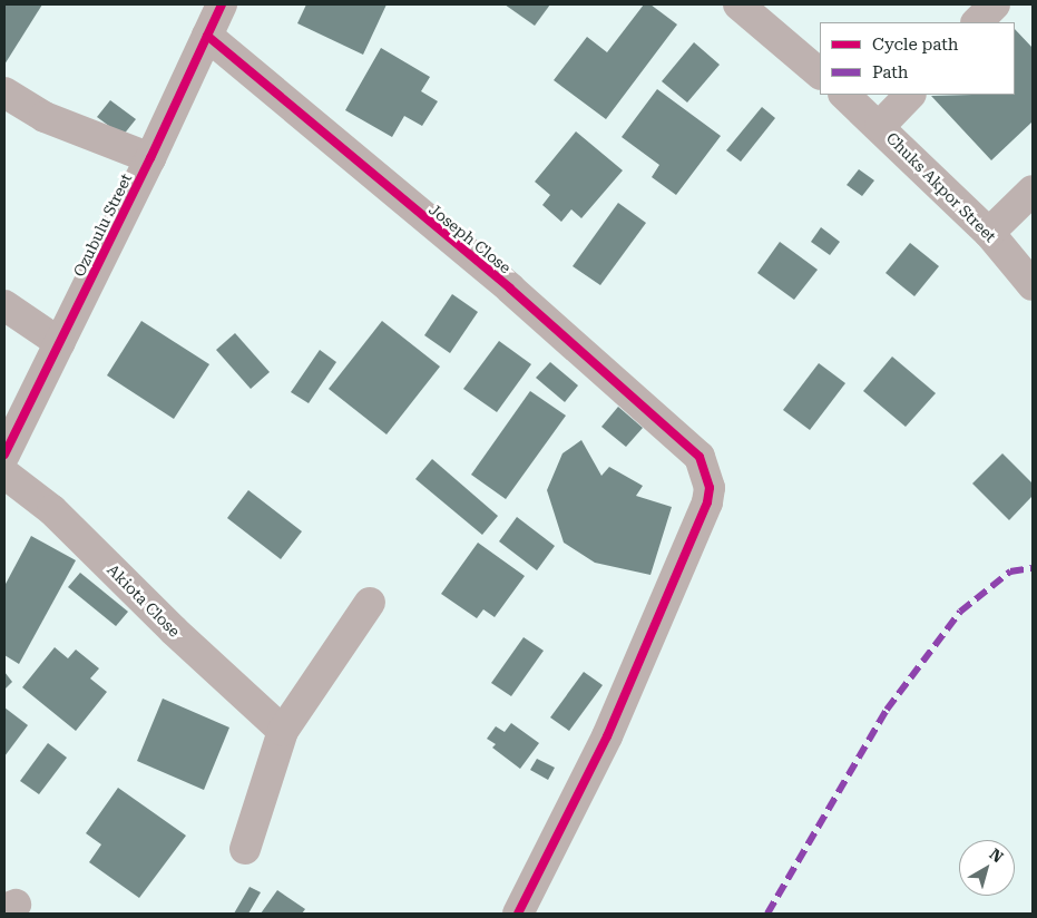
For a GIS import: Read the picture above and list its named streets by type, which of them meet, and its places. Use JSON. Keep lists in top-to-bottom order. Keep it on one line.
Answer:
{"streets":{"street":["Chuks Akpor Street","Ozubulu Street","Joseph Close","Akiota Close"]},"crossings":[["Ozubulu Street","Joseph Close"]],"legend":["Cycle path","Path"],"north":"top right"}
